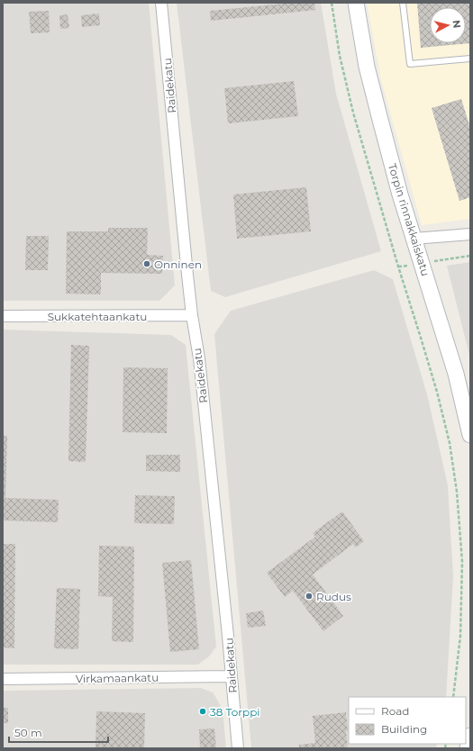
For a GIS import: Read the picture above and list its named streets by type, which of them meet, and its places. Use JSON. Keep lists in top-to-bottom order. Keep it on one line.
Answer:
{"streets":{"main road":["Torpin rinnakkaiskatu"],"street":["Raidekatu","Sukkatehtaankatu","Virkamaankatu"]},"crossings":[["Raidekatu","Sukkatehtaankatu"],["Raidekatu","Virkamaankatu"]],"places":["Onninen","Rudus","38 Torppi"],"legend":["Road","Building"],"scale_bar":"50 m","north":"right"}
